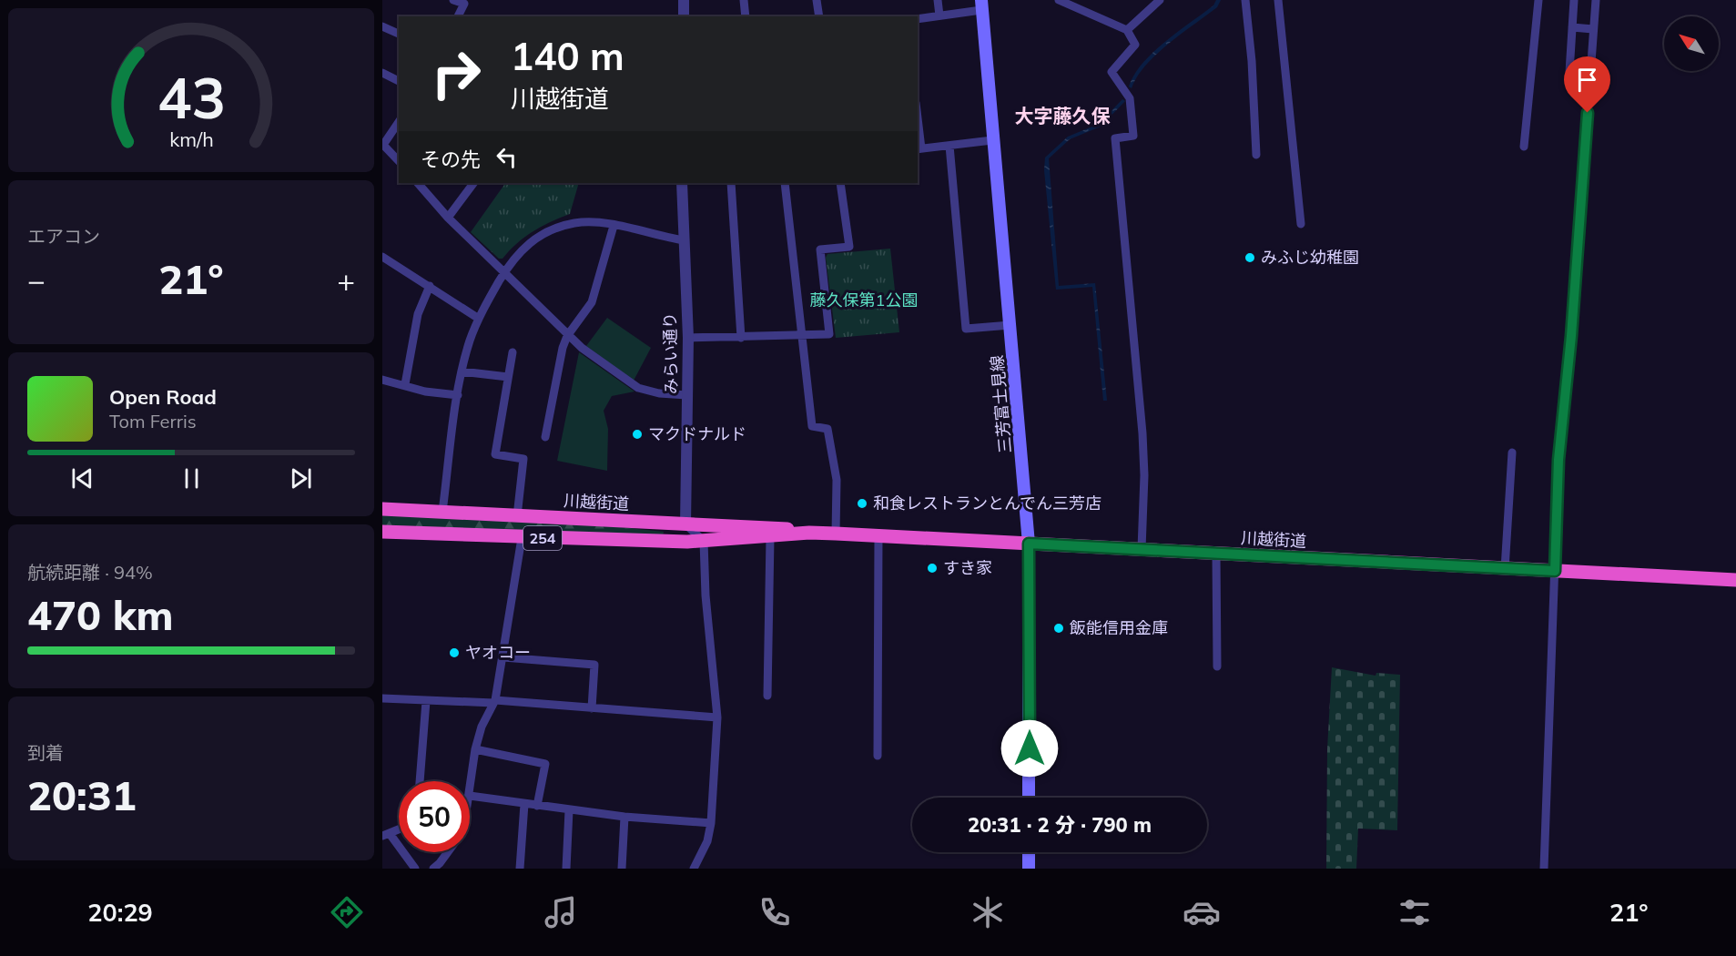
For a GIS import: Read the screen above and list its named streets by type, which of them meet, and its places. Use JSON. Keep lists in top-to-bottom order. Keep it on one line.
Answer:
{"streets":{"highway":["川越街道","254"],"main road":["三芳富士見線"],"street":["みらい通り"]},"crossings":[["みらい通り","川越街道"],["三芳富士見線","川越街道"]],"districts":["大字藤久保"],"parks":["藤久保第1公園"],"places":["みふじ幼稚園","マクドナルド","和食レストランとんでん三芳店","すき家","飯能信用金庫","ヤオコー"],"north":"top left","page":{"turn":["140 m","川越街道"],"then":"その先","tile":["エアコン",["航続距離 · 94%","470 km"],["到着","20:31"]],"heat":["−","21°","+"],"song":["Open Road","Tom Ferris"],"limit":"50","trip":"20:31 · 2 分 · 790 m","tabs":["20:29","21°"],"gauge":["43","km/h"]}}
